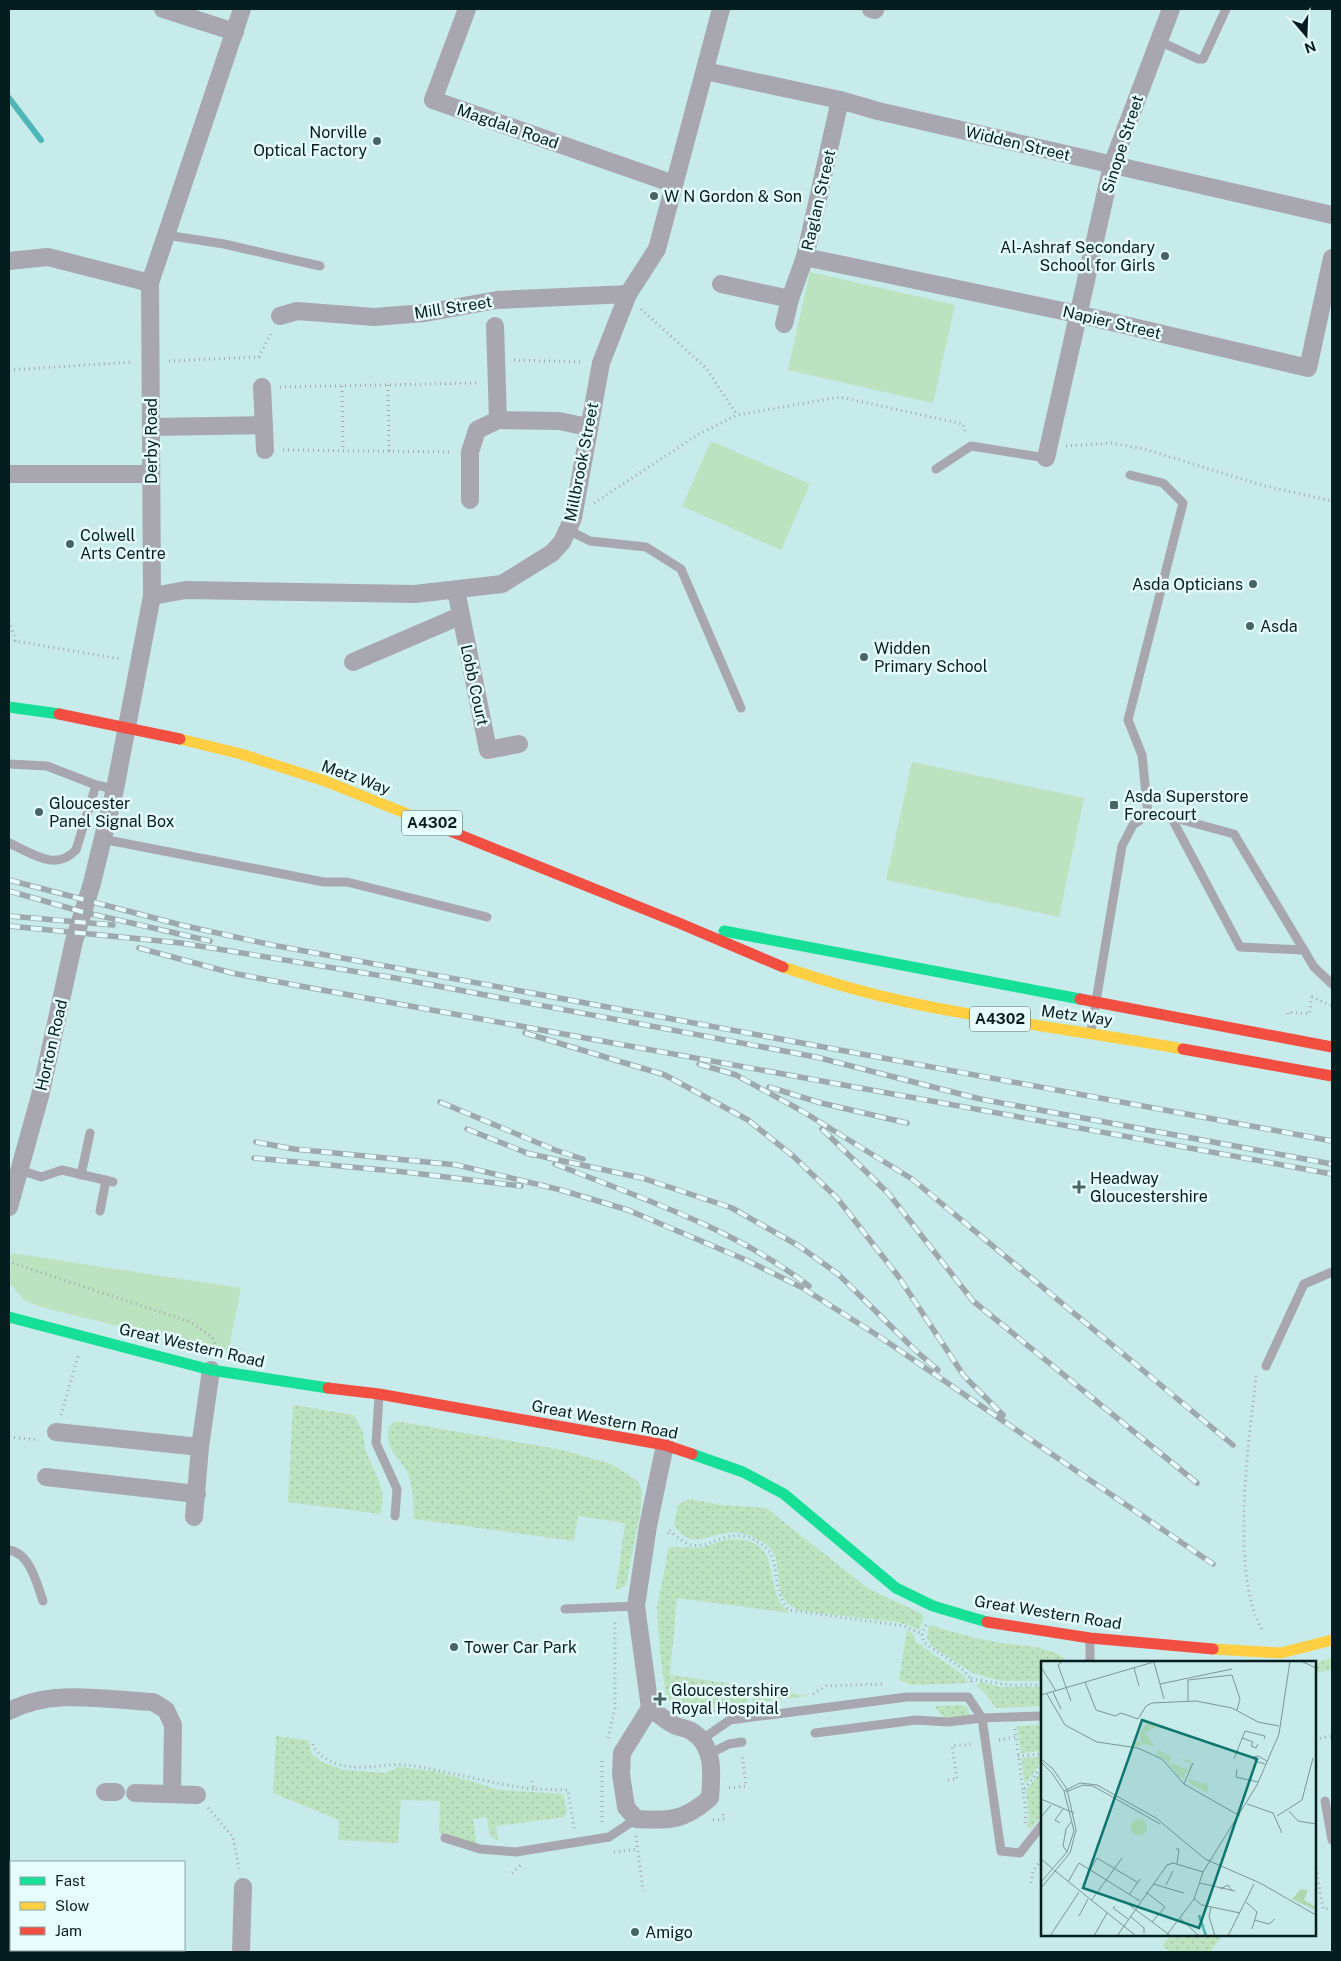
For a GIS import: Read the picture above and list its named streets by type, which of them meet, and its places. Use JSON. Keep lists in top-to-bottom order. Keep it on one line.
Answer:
{"streets":{"main road":["Metz Way","A4302","Great Western Road"],"street":["Magdala Road","Widden Street","Sinope Street","Raglan Street","Mill Street","Napier Street","Derby Road","Millbrook Street","Lobb Court","Horton Road"]},"crossings":[["Magdala Road","Millbrook Street"],["Widden Street","Sinope Street"],["Widden Street","Raglan Street"],["Widden Street","Millbrook Street"],["Sinope Street","Napier Street"],["Raglan Street","Napier Street"],["Mill Street","Millbrook Street"],["Derby Road","Millbrook Street"],["Derby Road","Horton Road"],["Millbrook Street","Lobb Court"]],"places":{"other":["Norville Optical Factory","W N Gordon & Son","Al-Ashraf Secondary School for Girls","Colwell Arts Centre","Asda Opticians","Asda","Widden Primary School","Gloucester Panel Signal Box","Tower Car Park","Amigo"],"transit":["Asda Superstore Forecourt"],"health":["Headway Gloucestershire","Gloucestershire Royal Hospital"]},"legend":["Fast","Slow","Jam"],"north":"bottom"}
